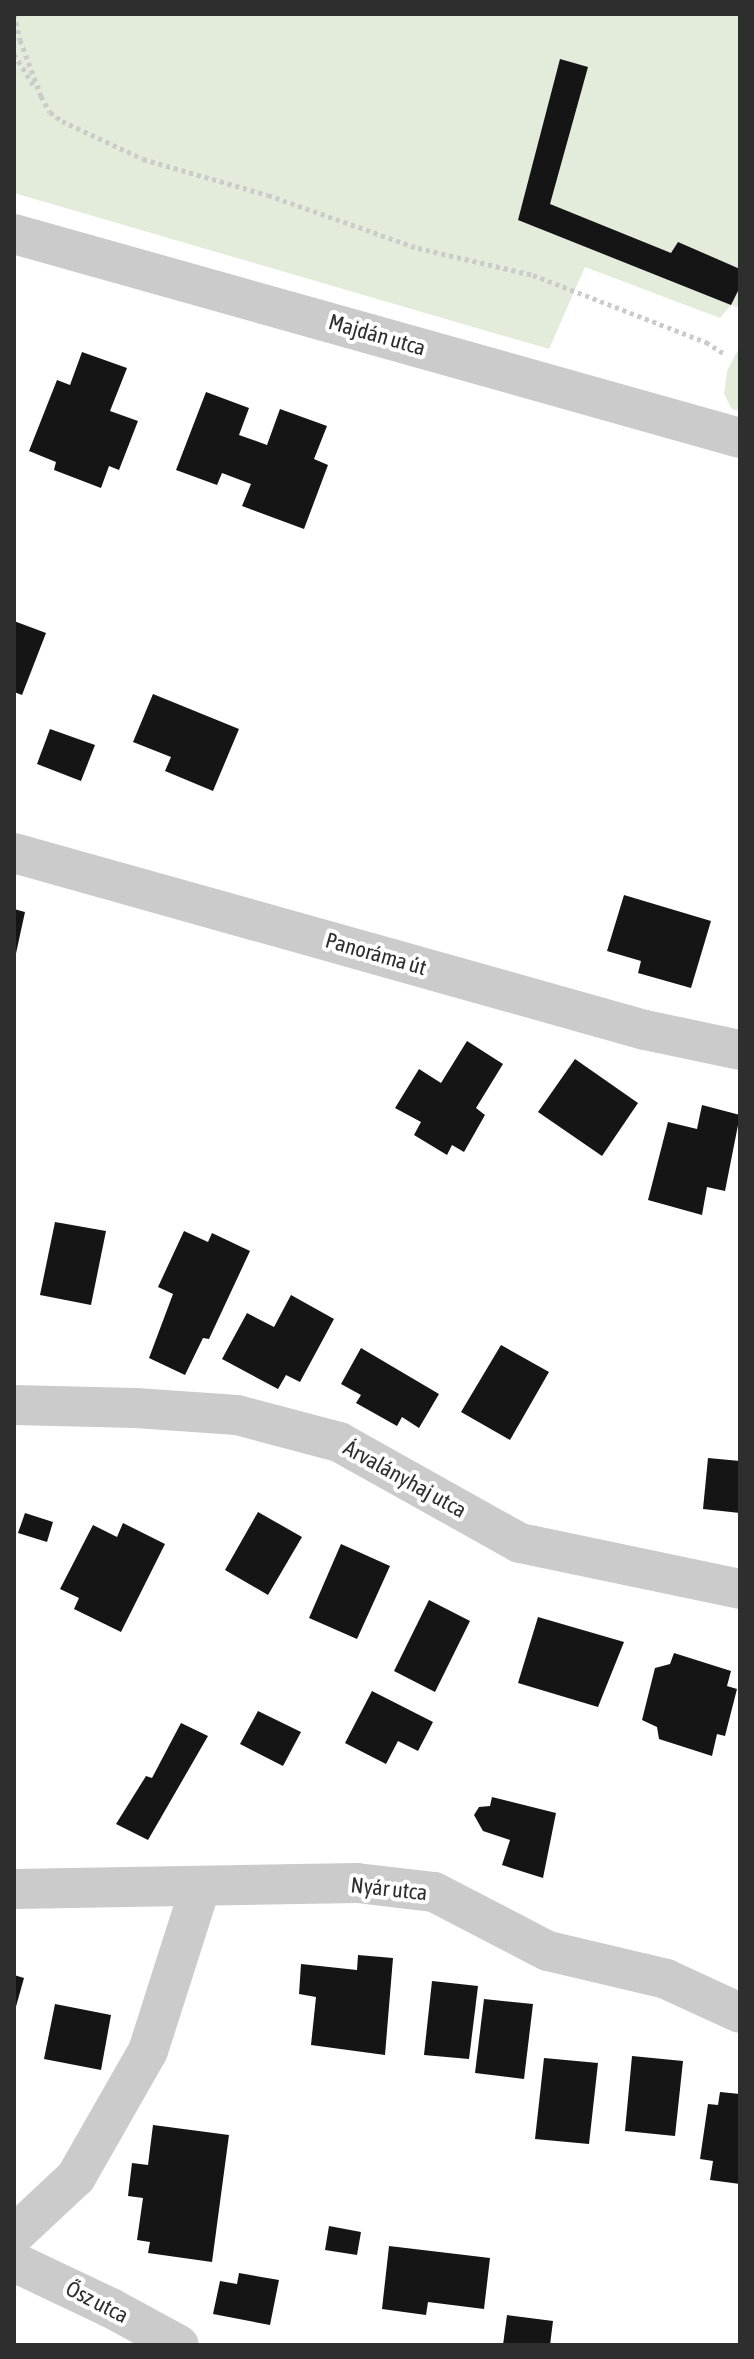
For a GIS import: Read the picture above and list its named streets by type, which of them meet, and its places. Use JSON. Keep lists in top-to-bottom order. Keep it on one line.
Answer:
{"streets":{"street":["Majdán utca","Panoráma út","Árvalányhaj utca","Nyár utca","Ősz utca"]}}
